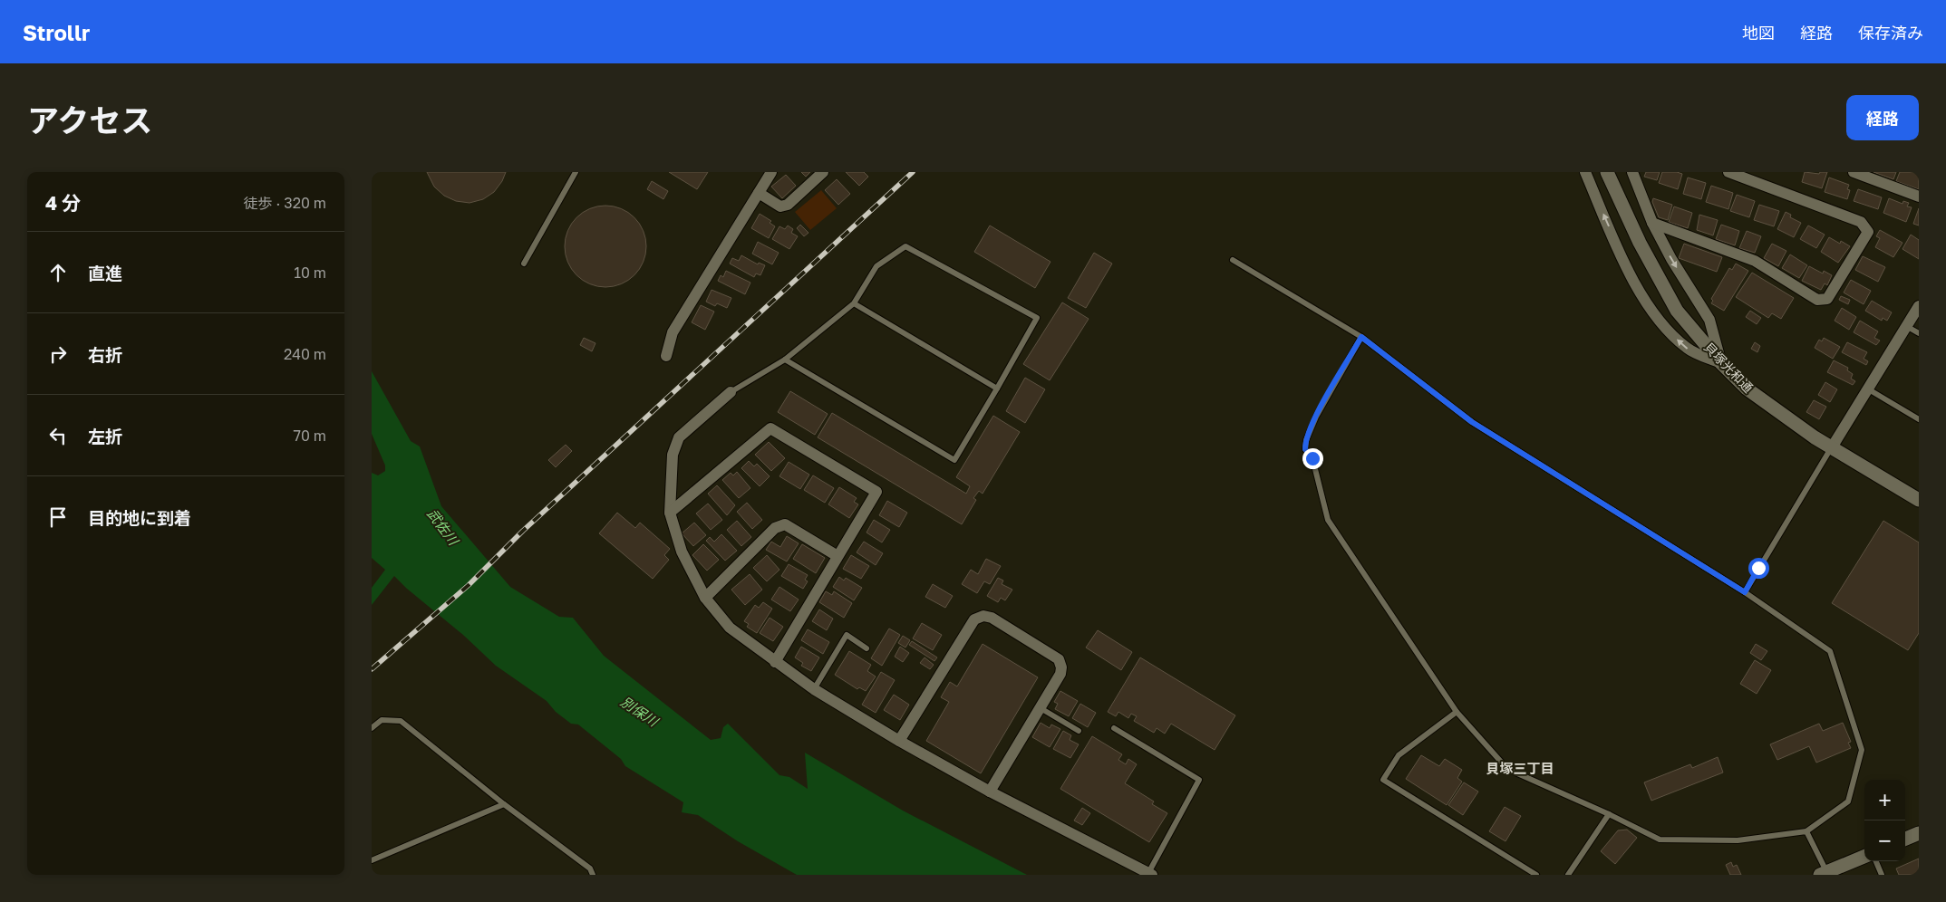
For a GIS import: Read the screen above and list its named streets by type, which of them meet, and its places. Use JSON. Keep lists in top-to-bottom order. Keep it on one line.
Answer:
{"streets":{"street":["貝塚光和通"]},"districts":["貝塚三丁目"],"water":["武佐川","別保川"],"page":{"header":"Strollr","nav":["地図","経路","保存済み"],"title":"アクセス","buttons":"経路","heading":["4 分","徒歩 · 320 m"],"list":[["直進","10 m"],["右折","240 m"],["左折","70 m"],"目的地に到着"],"map_buttons":["+","−"]}}
